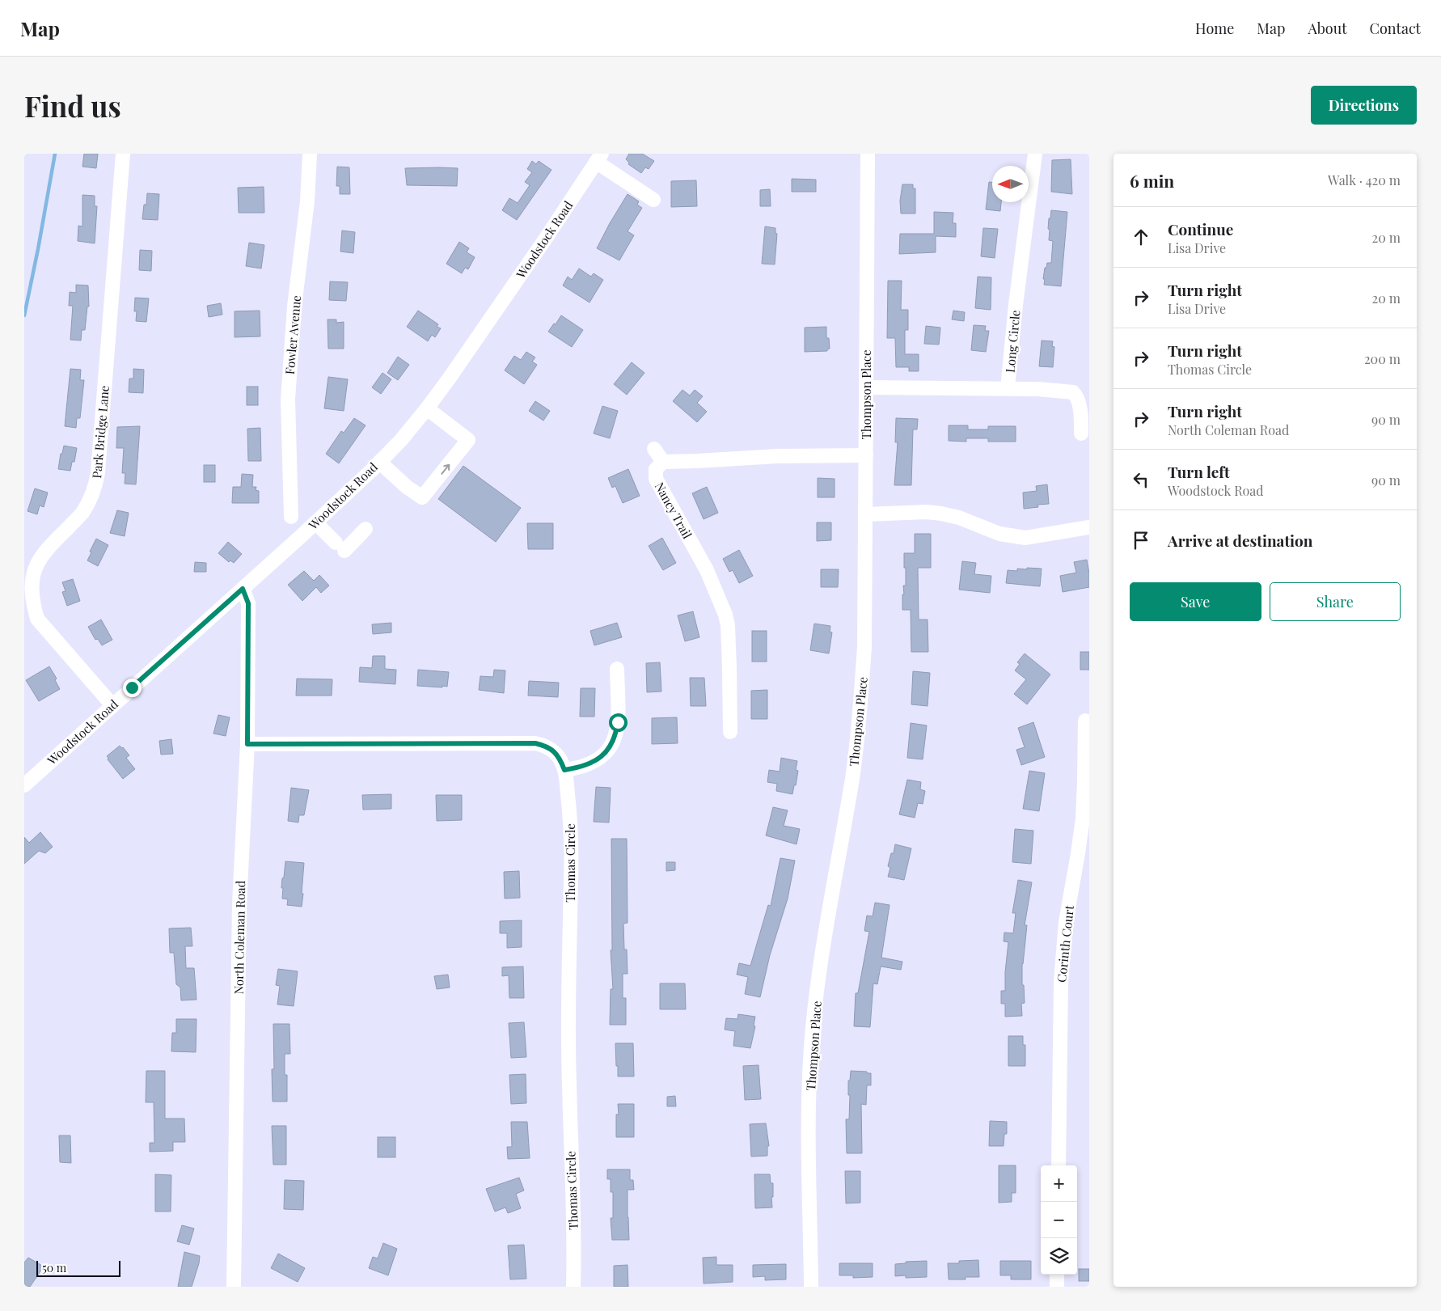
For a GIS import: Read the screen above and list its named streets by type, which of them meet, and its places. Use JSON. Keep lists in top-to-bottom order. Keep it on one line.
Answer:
{"streets":{"street":["Woodstock Road","Fowler Avenue","Long Circle","Thompson Place","Park Bridge Lane","Nancy Trail","Thomas Circle","North Coleman Road","Corinth Court"]},"crossings":[["Woodstock Road","Park Bridge Lane"],["Woodstock Road","North Coleman Road"],["Long Circle","Thompson Place"],["Thompson Place","Nancy Trail"],["Thomas Circle","North Coleman Road"]],"scale_bar":"50 m","north":"left","page":{"header":"Map","nav":["Home","Map","About","Contact"],"buttons":["Directions",["Save","Share"]],"title":"Find us","heading":["6 min","Walk · 420 m"],"list":[["Continue","Lisa Drive","20 m"],["Turn right","Lisa Drive","20 m"],["Turn right","Thomas Circle","200 m"],["Turn right","North Coleman Road","90 m"],["Turn left","Woodstock Road","90 m"],"Arrive at destination"],"map_buttons":["+","−"],"scale":"50 m"}}
